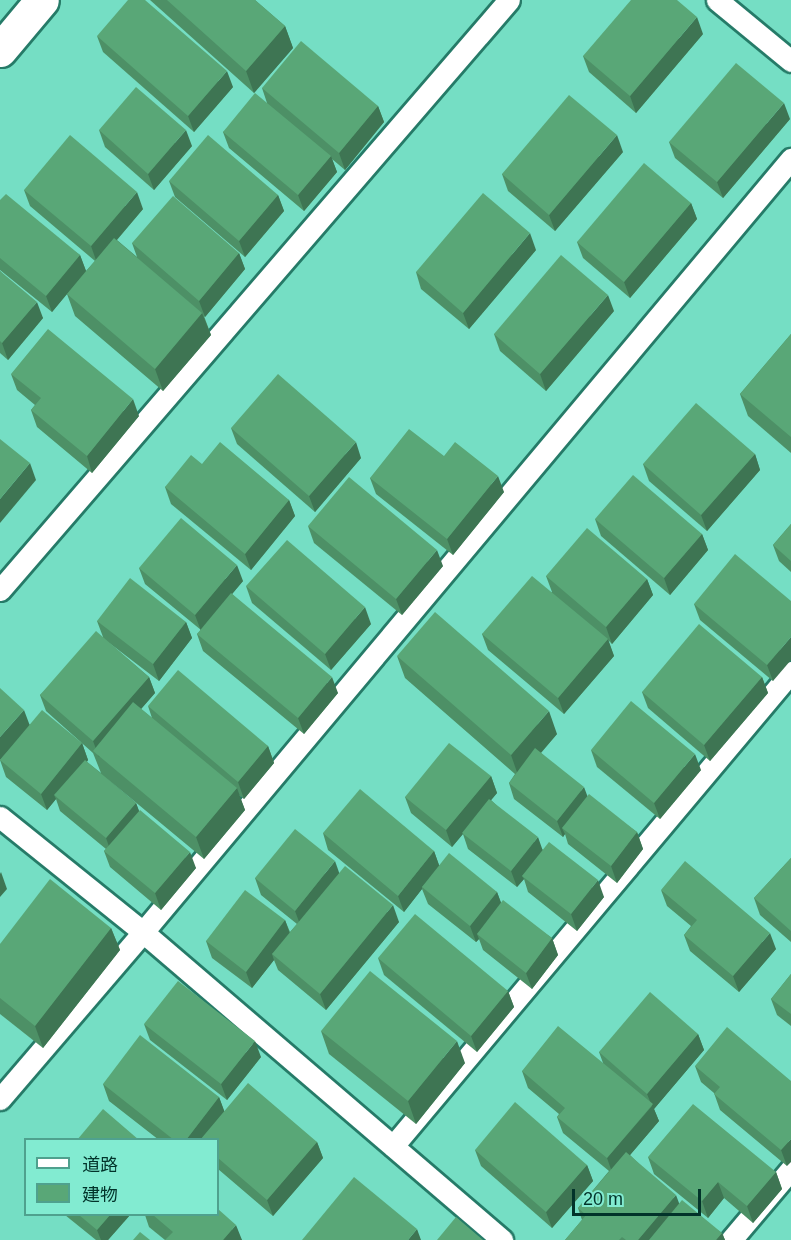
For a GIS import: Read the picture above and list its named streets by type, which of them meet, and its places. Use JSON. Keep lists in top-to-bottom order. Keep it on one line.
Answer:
{"legend":["道路","建物"],"scale_bar":"20 m"}
